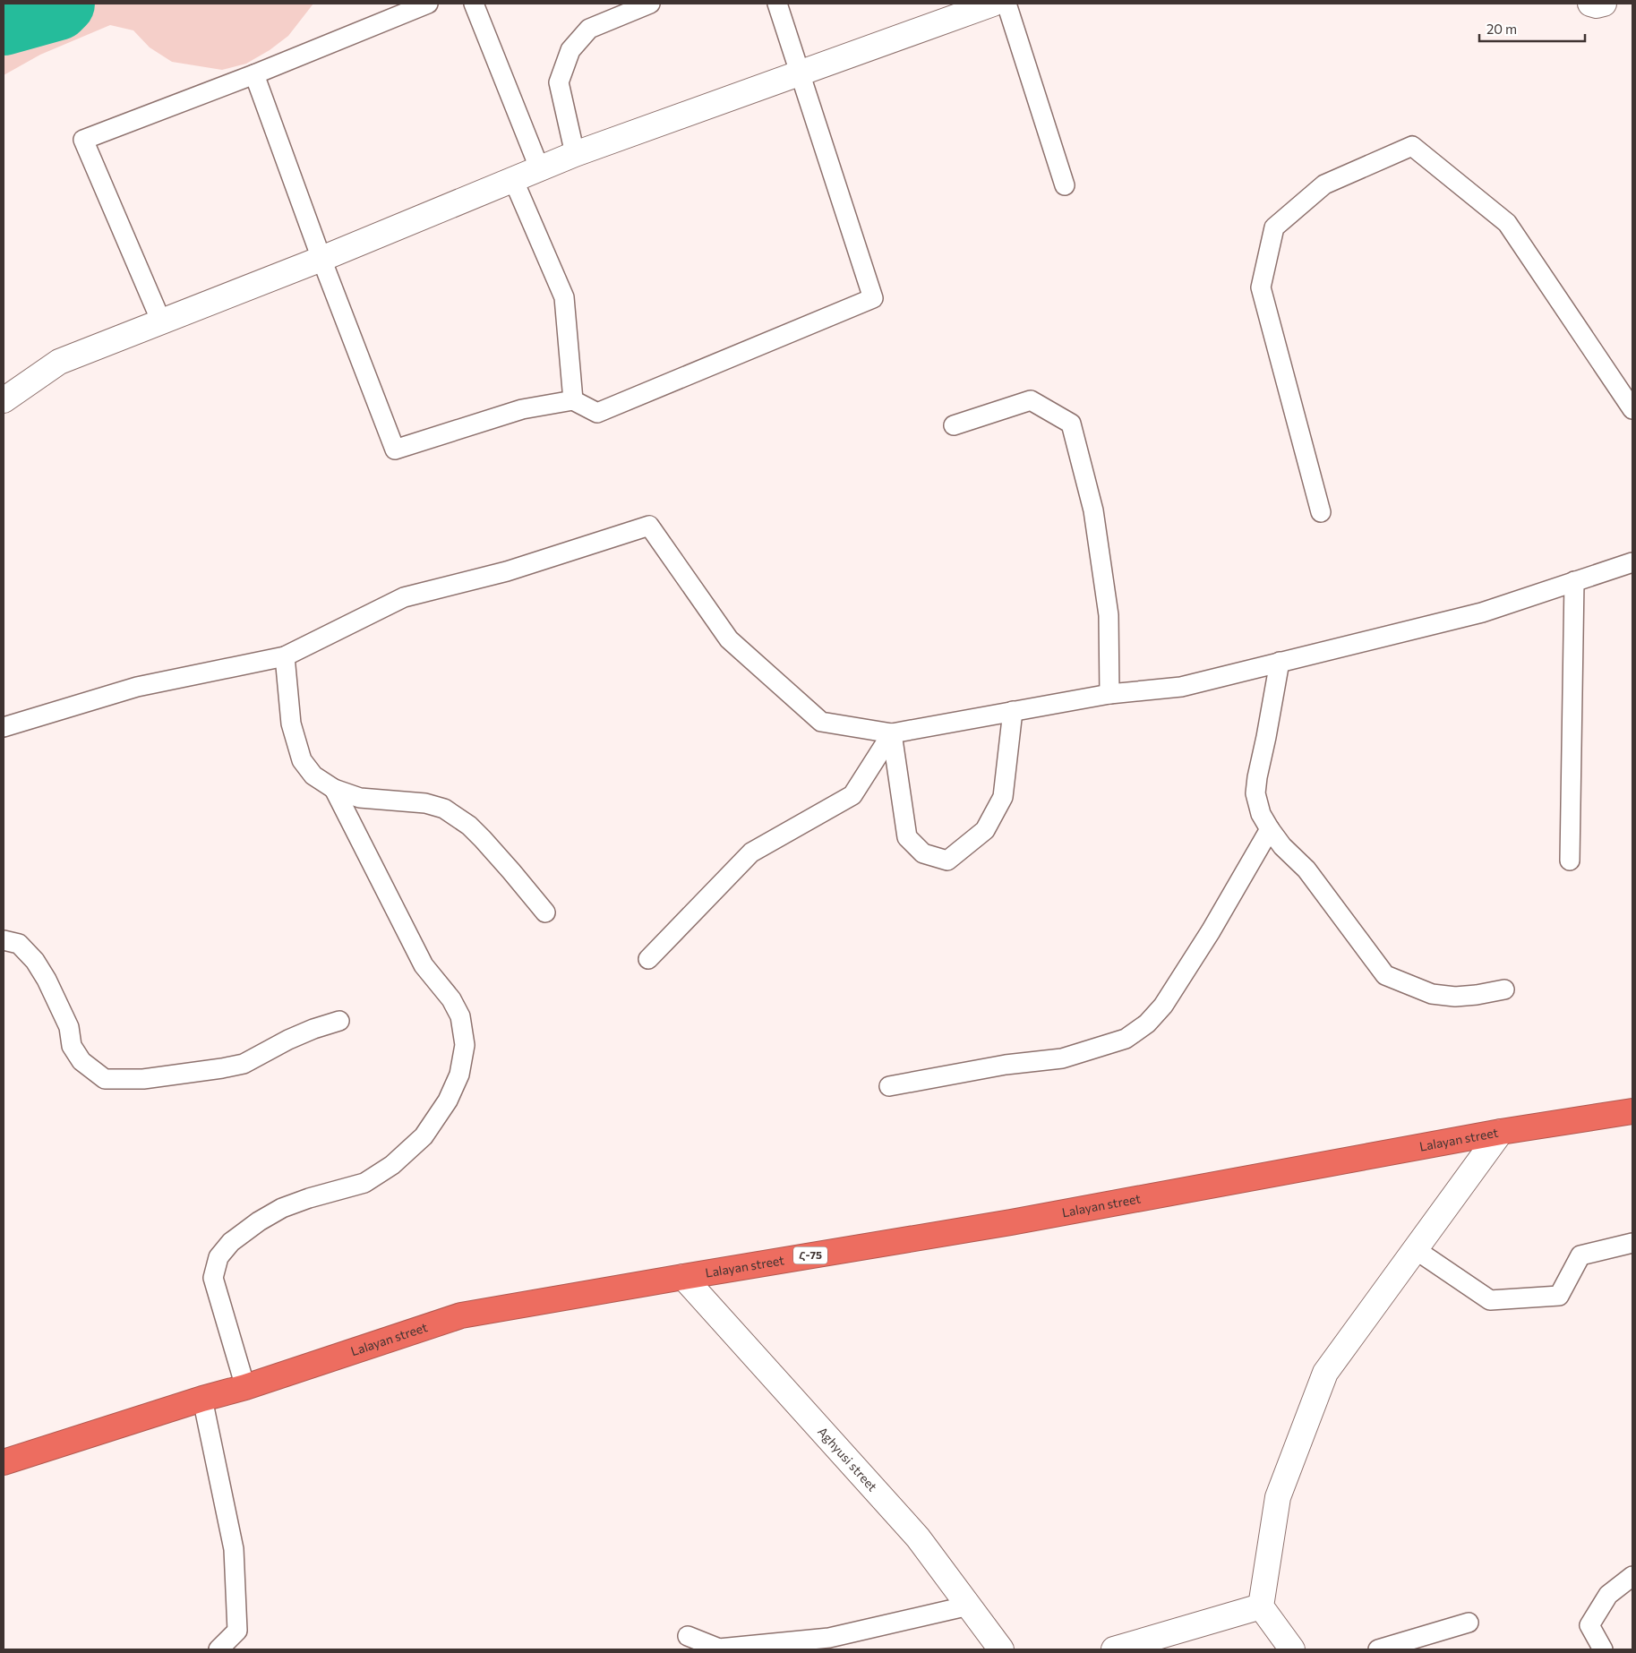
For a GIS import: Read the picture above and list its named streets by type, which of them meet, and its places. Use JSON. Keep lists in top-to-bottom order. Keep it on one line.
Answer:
{"streets":{"highway":["Lalayan street","Հ-75"],"street":["Aghyusi street"]},"crossings":[["Lalayan street","Aghyusi street"]],"scale_bar":"20 m"}
